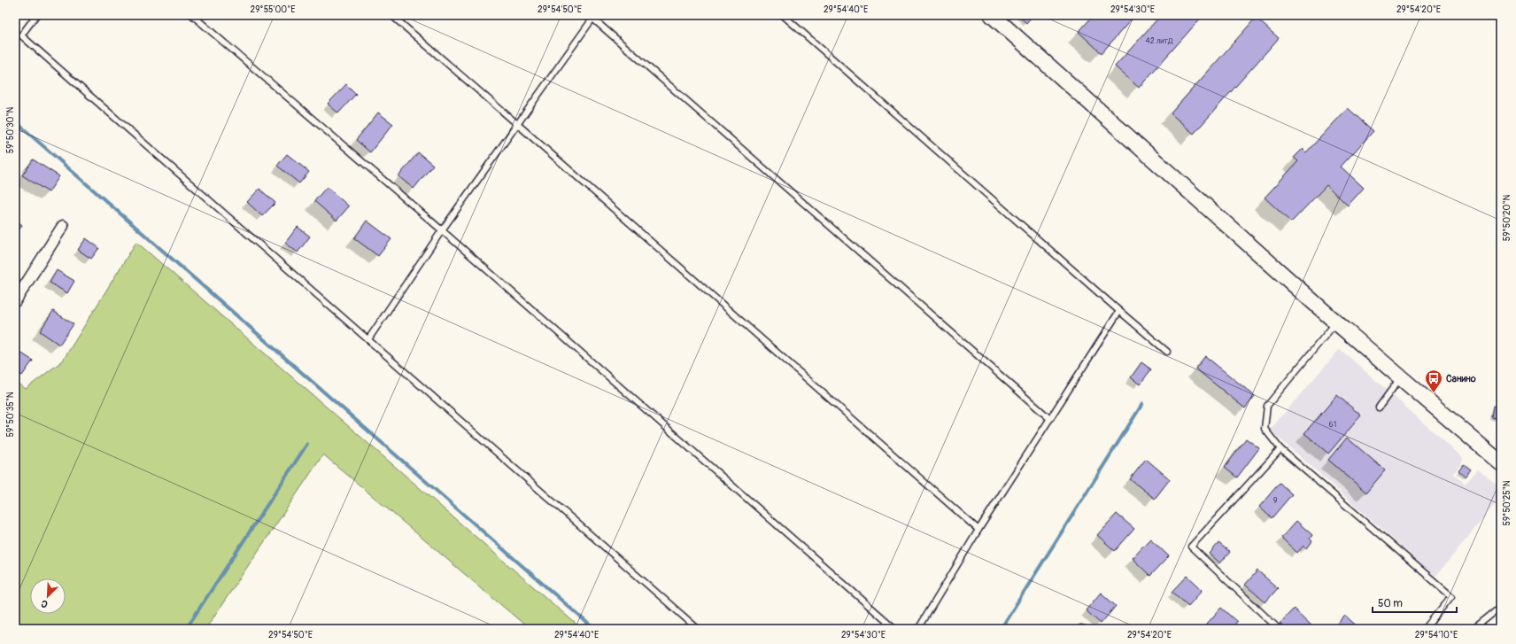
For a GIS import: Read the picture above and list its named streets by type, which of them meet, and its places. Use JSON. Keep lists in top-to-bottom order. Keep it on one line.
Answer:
{"places":{"bus stop":["Санино"]},"house_numbers":["42 литД","61","9"],"scale_bar":"50 m","north":"bottom left","coordinates":["29°55'00\"E","29°54'50\"E","29°54'40\"E","29°54'30\"E","29°54'20\"E","59°50'30\"N","59°50'20\"N","59°50'35\"N","59°50'25\"N","29°54'10\"E"]}
